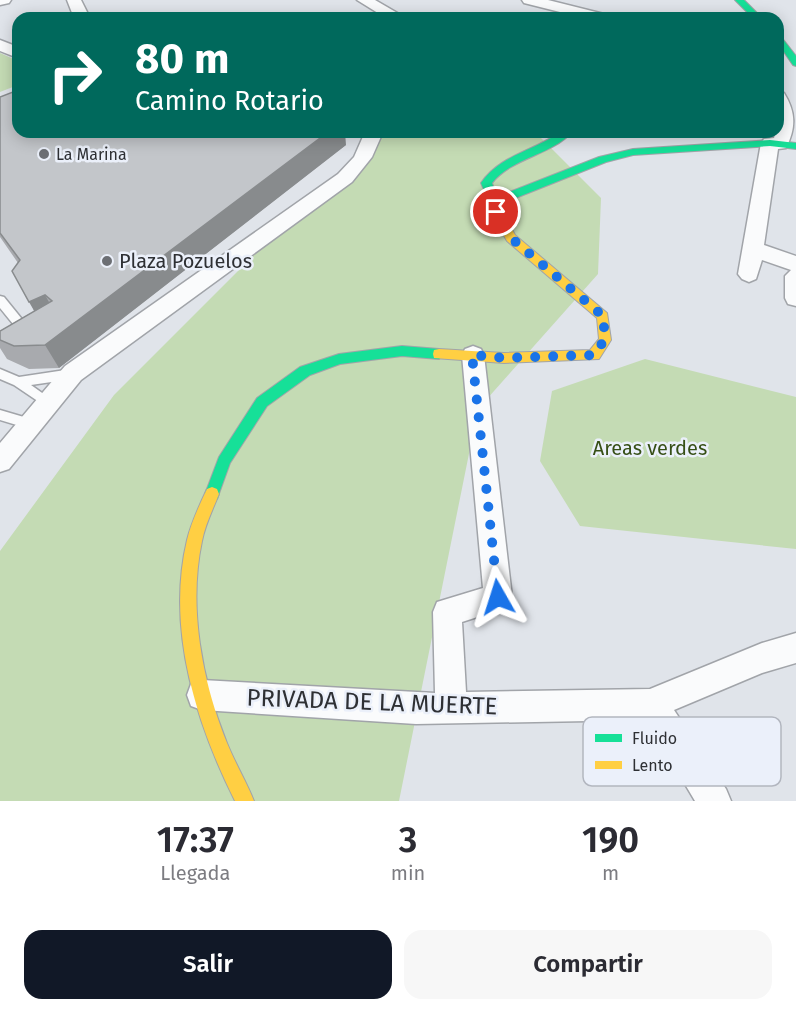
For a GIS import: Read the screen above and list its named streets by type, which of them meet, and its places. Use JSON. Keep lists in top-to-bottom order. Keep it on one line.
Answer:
{"streets":{"street":["PRIVADA DE LA MUERTE"]},"parks":["Areas verdes"],"places":["La Marina","Plaza Pozuelos"],"legend":["Fluido","Lento"],"page":{"turn":["80 m","Camino Rotario"],"eta":["17:37","Llegada","3","min","190","m"],"buttons":["Salir","Compartir"]}}
